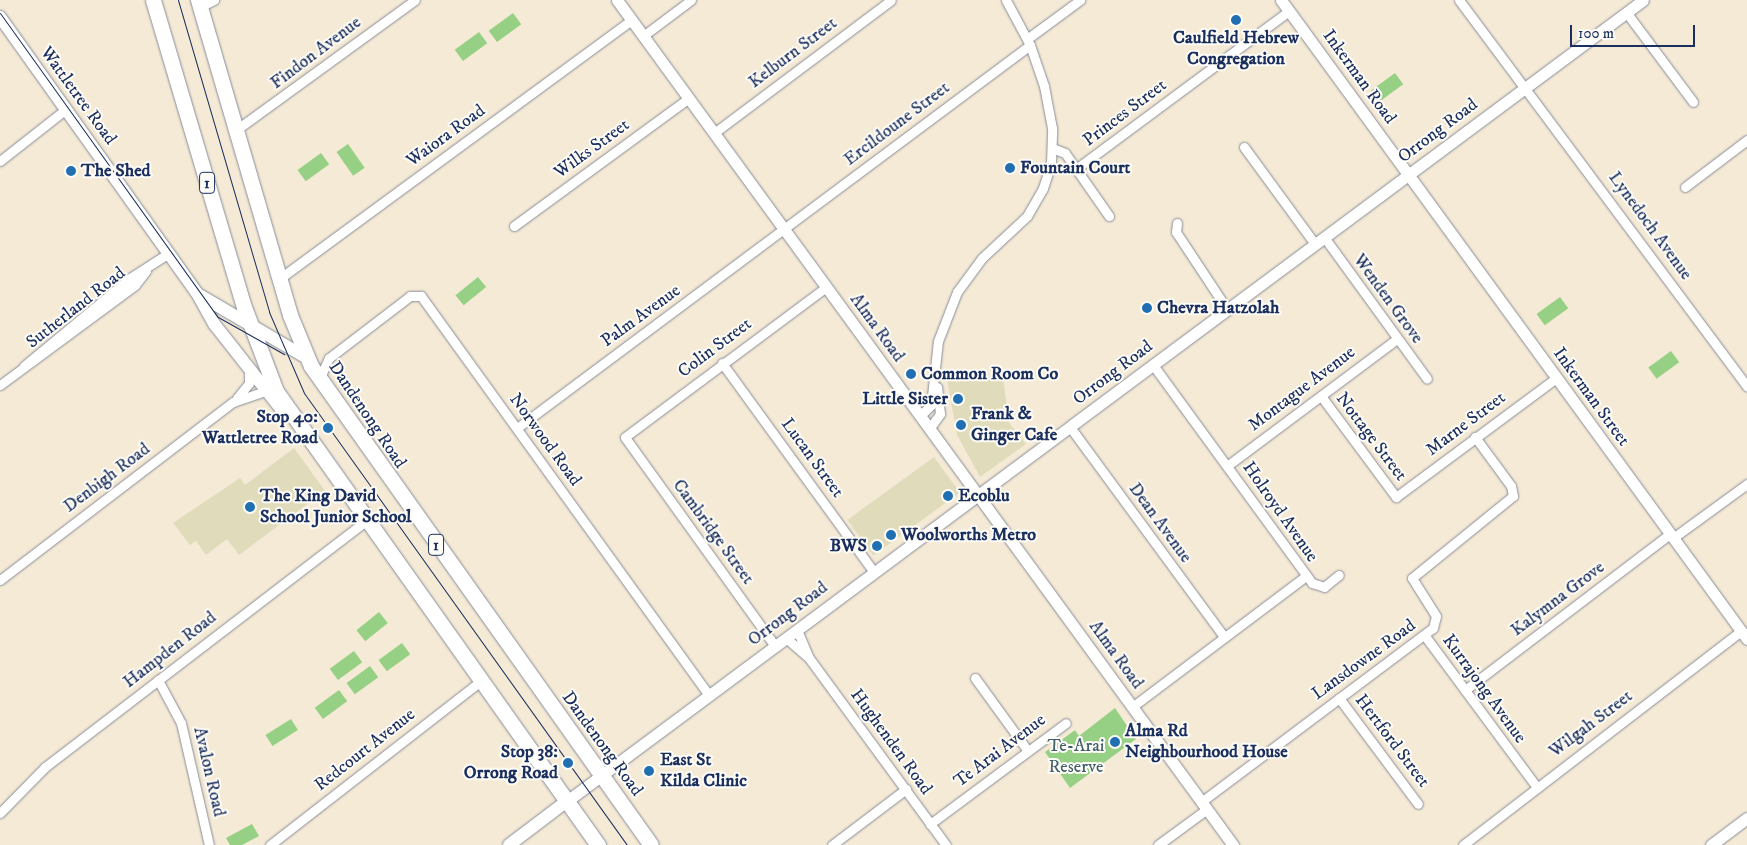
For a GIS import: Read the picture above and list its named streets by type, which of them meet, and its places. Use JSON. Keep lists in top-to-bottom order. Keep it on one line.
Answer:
{"streets":{"highway":["1","Dandenong Road"],"main road":["Wattletree Road","Orrong Road"],"street":["Findon Avenue","Kelburn Street","Inkerman Road","Princes Street","Ercildoune Street","Waiora Road","Wilks Street","Lynedoch Avenue","Wenden Grove","Sutherland Road","Palm Avenue","Alma Road","Colin Street","Montague Avenue","Inkerman Street","Marne Street","Nottage Street","Norwood Road","Lucan Street","Denbigh Road","Holroyd Avenue","Dean Avenue","Cambridge Street","Kalymna Grove","Hampden Road","Lansdowne Road","Kurrajong Avenue","Wilgah Street","Hertford Street","Hughenden Road","Redcourt Avenue","Te Arai Avenue","Avalon Road"]},"crossings":[["Findon Avenue","Dandenong Road"],["Kelburn Street","Alma Road"],["Inkerman Road","Princes Street"],["Inkerman Road","Orrong Road"],["Inkerman Road","Inkerman Street"],["Wattletree Road","1"],["Wattletree Road","Sutherland Road"],["Wattletree Road","Dandenong Road"],["Wattletree Road","Denbigh Road"],["Ercildoune Street","Palm Avenue"],["Ercildoune Street","Alma Road"],["Orrong Road","1"],["Orrong Road","Lynedoch Avenue"],["Orrong Road","Wenden Grove"],["Orrong Road","Alma Road"],["Orrong Road","Inkerman Street"],["Orrong Road","Dandenong Road"],["Orrong Road","Norwood Road"],["Orrong Road","Lucan Street"],["Orrong Road","Holroyd Avenue"],["Orrong Road","Dean Avenue"],["Orrong Road","Cambridge Street"],["Orrong Road","Hughenden Road"],["Waiora Road","Alma Road"],["Waiora Road","Dandenong Road"],["Wilks Street","Alma Road"],["1","Hampden Road"],["1","Redcourt Avenue"],["Wenden Grove","Montague Avenue"],["Palm Avenue","Alma Road"],["Palm Avenue","Norwood Road"],["Alma Road","Colin Street"],["Alma Road","Holroyd Avenue"],["Alma Road","Lansdowne Road"],["Colin Street","Lucan Street"],["Colin Street","Cambridge Street"],["Montague Avenue","Nottage Street"],["Montague Avenue","Holroyd Avenue"],["Inkerman Street","Marne Street"],["Inkerman Street","Kalymna Grove"],["Inkerman Street","Wilgah Street"],["Dandenong Road","Norwood Road"],["Marne Street","Nottage Street"],["Marne Street","Lansdowne Road"],["Holroyd Avenue","Dean Avenue"],["Kalymna Grove","Kurrajong Avenue"],["Hampden Road","Avalon Road"],["Lansdowne Road","Kurrajong Avenue"],["Lansdowne Road","Hertford Street"],["Kurrajong Avenue","Wilgah Street"],["Hughenden Road","Te Arai Avenue"]],"parks":["Te-Arai Reserve"],"places":["Caulfield Hebrew Congregation","Fountain Court","The Shed","Chevra Hatzolah","Common Room Co","Little Sister","Frank & Ginger Cafe","Stop 40: Wattletree Road","Ecoblu","The King David School Junior School","Woolworths Metro","BWS","Alma Rd Neighbourhood House","Stop 38: Orrong Road","East St Kilda Clinic"],"scale_bar":"100 m"}
